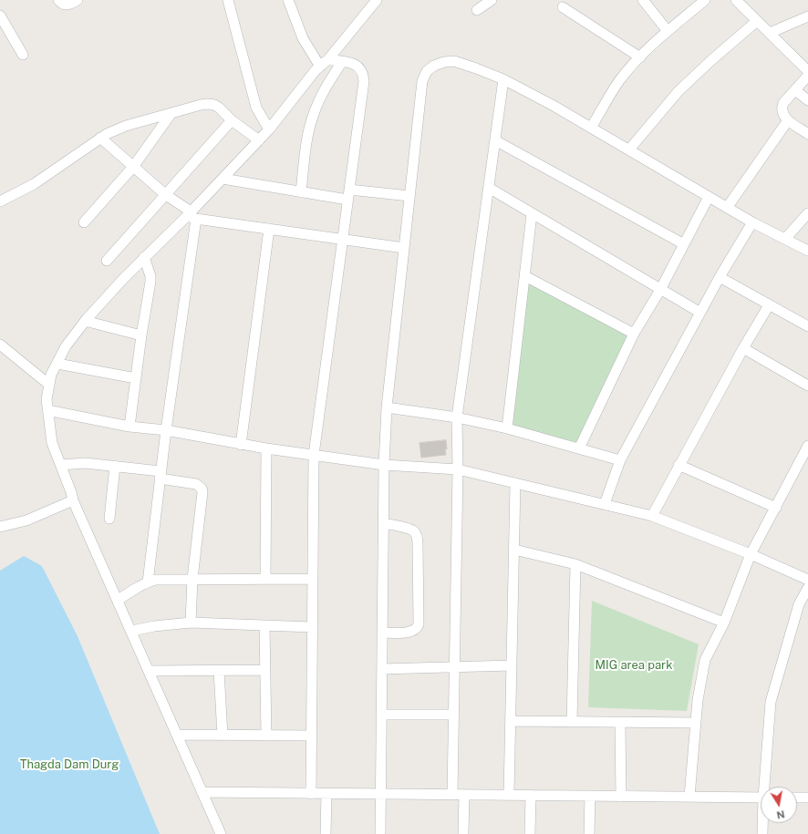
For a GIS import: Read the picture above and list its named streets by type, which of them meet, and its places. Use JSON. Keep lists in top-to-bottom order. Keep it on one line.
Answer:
{"parks":["MIG area park","Thagda Dam Durg"],"north":"bottom"}
